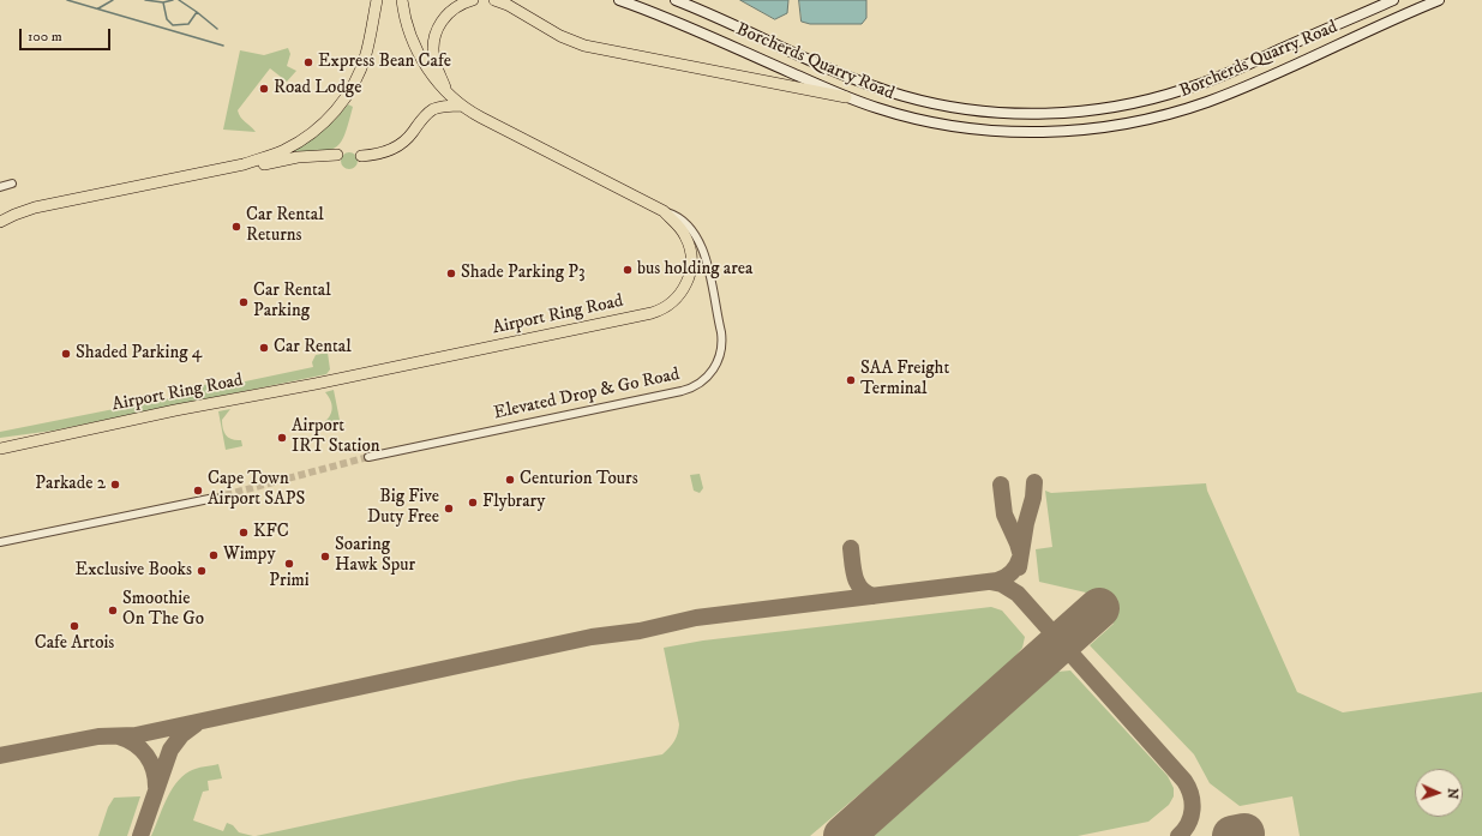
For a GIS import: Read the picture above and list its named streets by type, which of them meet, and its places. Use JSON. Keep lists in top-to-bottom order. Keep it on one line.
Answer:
{"streets":{"main road":["Borcherds Quarry Road","Airport Ring Road"],"street":["Elevated Drop & Go Road"]},"crossings":[["Airport Ring Road","Elevated Drop & Go Road"]],"places":["Express Bean Cafe","Road Lodge","Car Rental Returns","bus holding area","Shade Parking P3","Car Rental Parking","Car Rental","Shaded Parking 4","SAA Freight Terminal","Airport IRT Station","Centurion Tours","Parkade 2","Cape Town Airport SAPS","Flybrary","Big Five Duty Free","KFC","Wimpy","Soaring Hawk Spur","Primi","Exclusive Books","Smoothie On The Go","Cafe Artois"],"scale_bar":"100 m","north":"right"}
